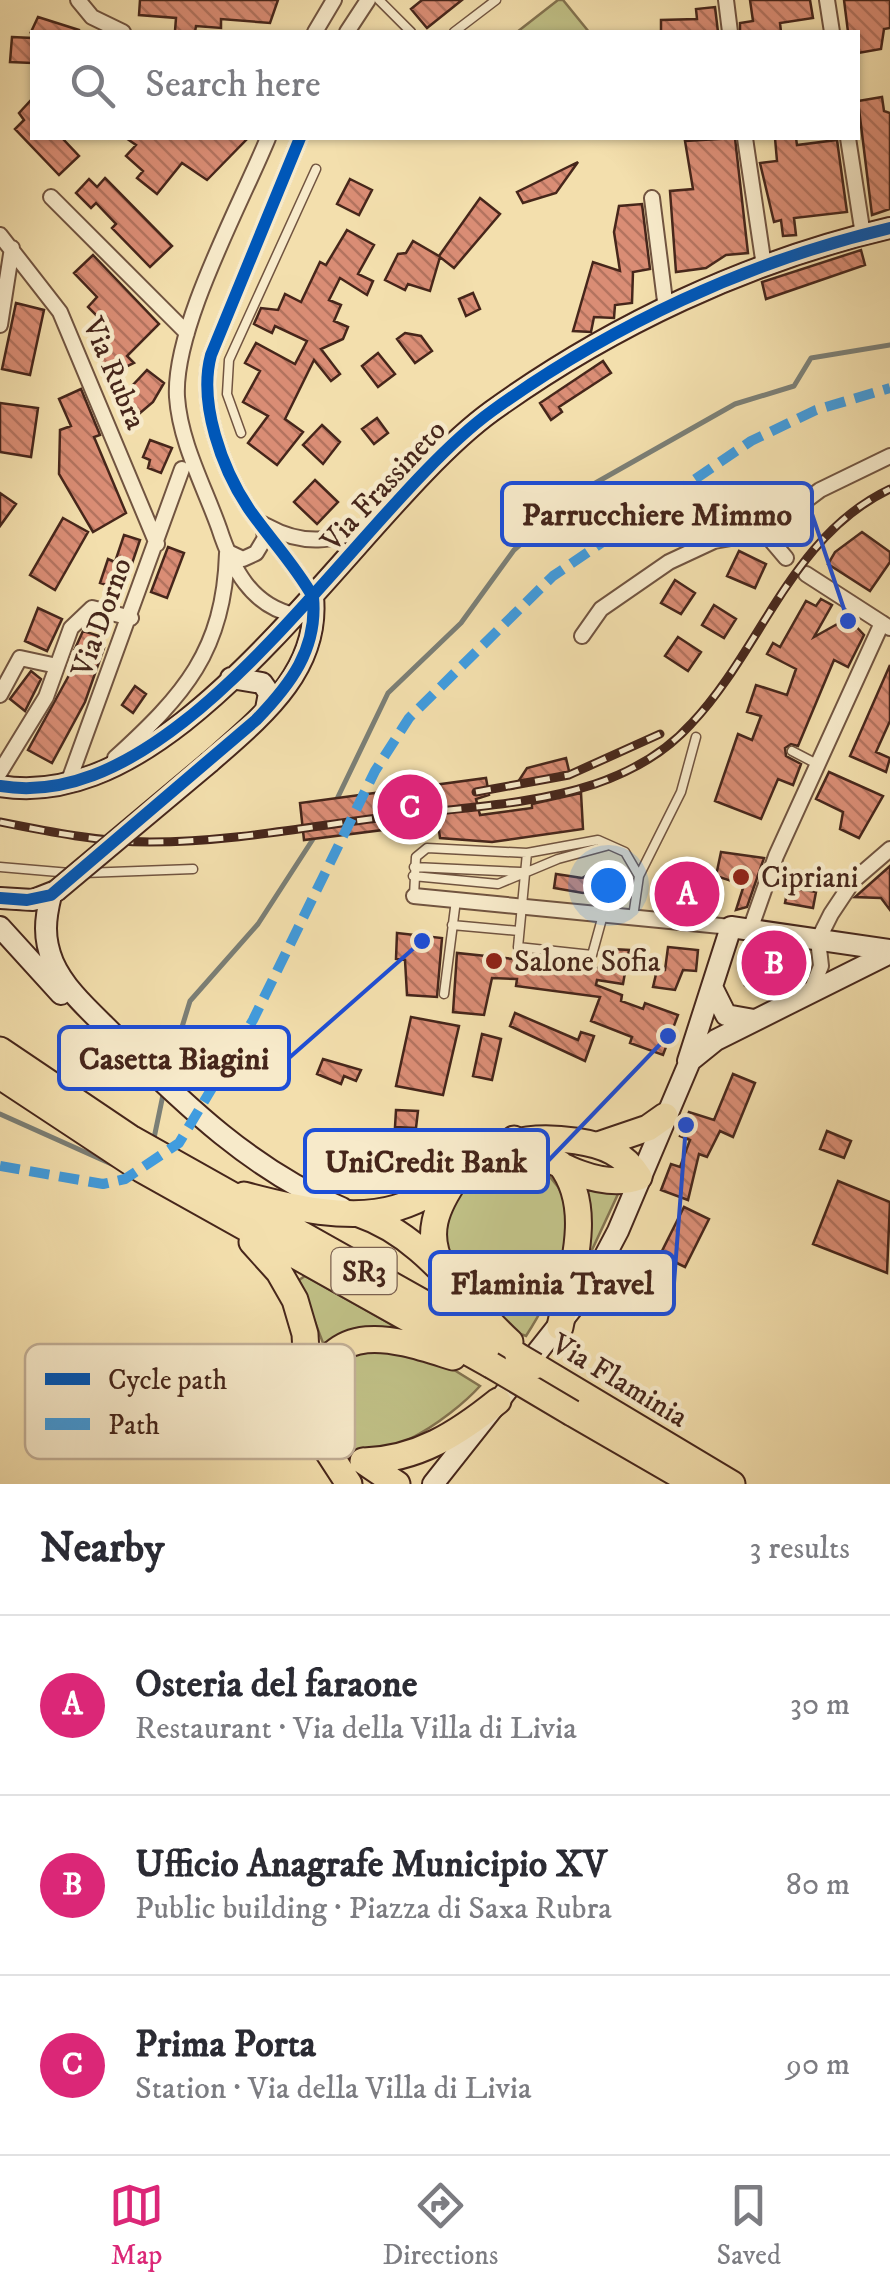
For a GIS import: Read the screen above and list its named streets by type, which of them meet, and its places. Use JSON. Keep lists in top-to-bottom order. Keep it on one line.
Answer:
{"streets":{"highway":["SR3","Via Flaminia"],"street":["Via Rubra","Via Frassineto","Via Dorno"]},"crossings":[["Via Rubra","Via Dorno"],["Via Frassineto","Via Dorno"],["SR3","Via Flaminia"]],"places":["Parrucchiere Mimmo","Cipriani","Casetta Biagini","Salone Sofia","UniCredit Bank","Flaminia Travel"],"legend":["Cycle path","Path"],"page":{"search":"Search here","pins":["C","A","B"],"heading":["Nearby","3 results"],"list":[{"mark":"A","name":"Osteria del faraone","note":"Restaurant · Via della Villa di Livia","value":"30 m"},{"mark":"B","name":"Ufficio Anagrafe Municipio XV","note":"Public building · Piazza di Saxa Rubra","value":"80 m"},{"mark":"C","name":"Prima Porta","note":"Station · Via della Villa di Livia","value":"90 m"}],"nav":["Map","Directions","Saved"]}}
